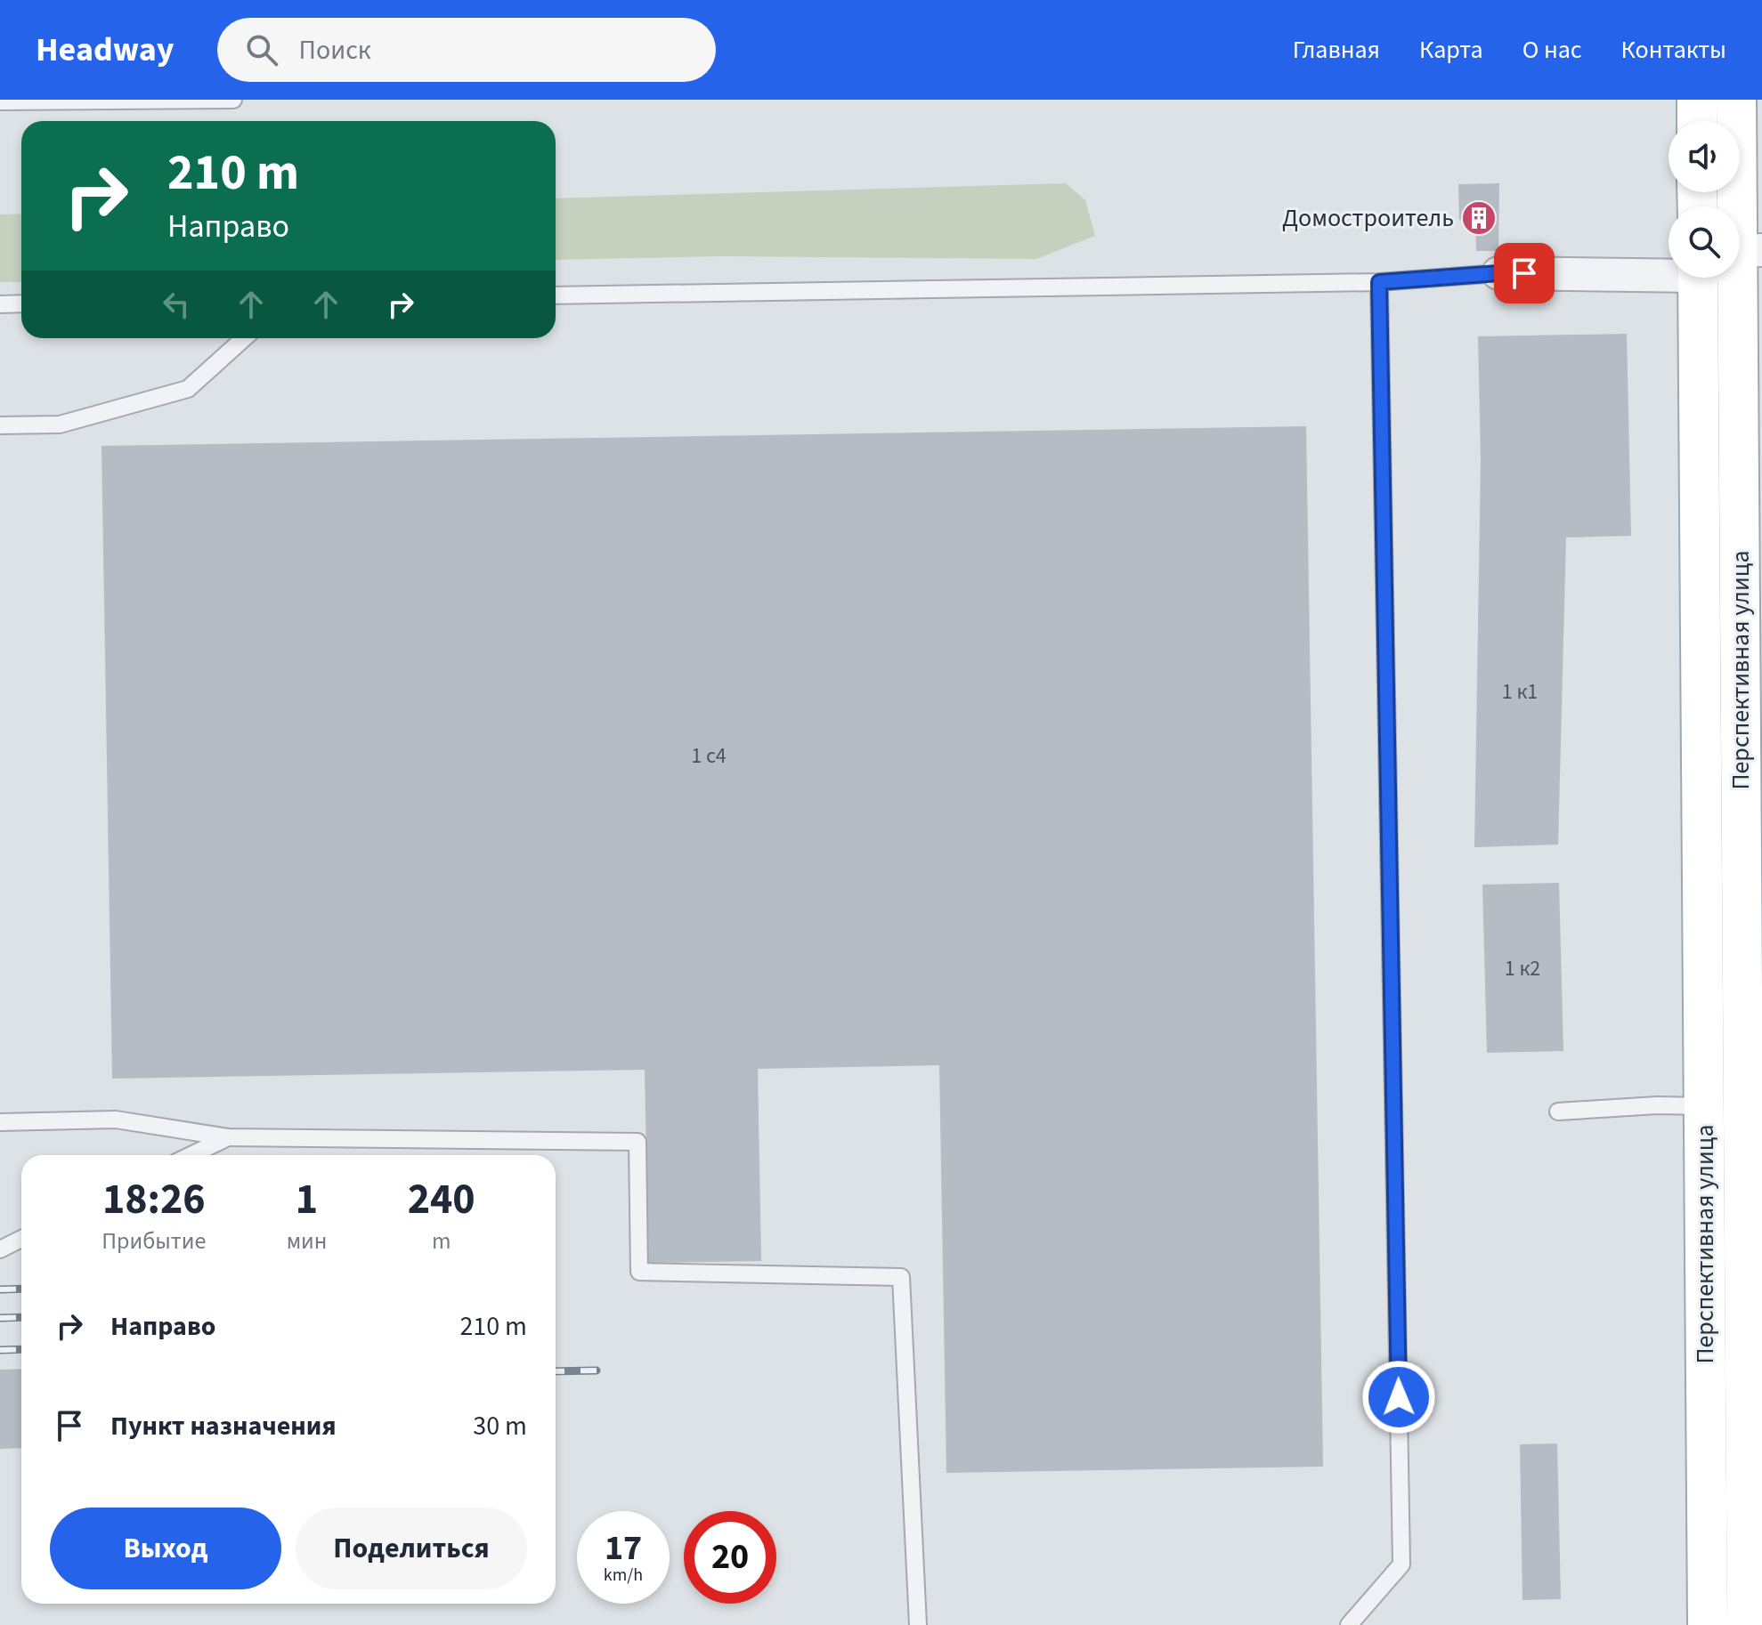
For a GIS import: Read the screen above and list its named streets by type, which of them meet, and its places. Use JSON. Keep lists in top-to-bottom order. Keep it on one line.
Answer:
{"streets":{"main road":["Перспективная улица"]},"places":{"building":["Домостроитель"]},"house_numbers":["1 к1","1 с4","1 к2"],"page":{"header":"Headway","search":"Поиск","nav":["Главная","Карта","О нас","Контакты"],"turn":["210 m","Направо"],"eta":["18:26","Прибытие","1","мин","240","m"],"list":[{"name":"Направо","value":"210 m"},{"name":"Пункт назначения","value":"30 m"}],"buttons":["Выход","Поделиться"],"speed":"17 km/h","limit":"20"}}
